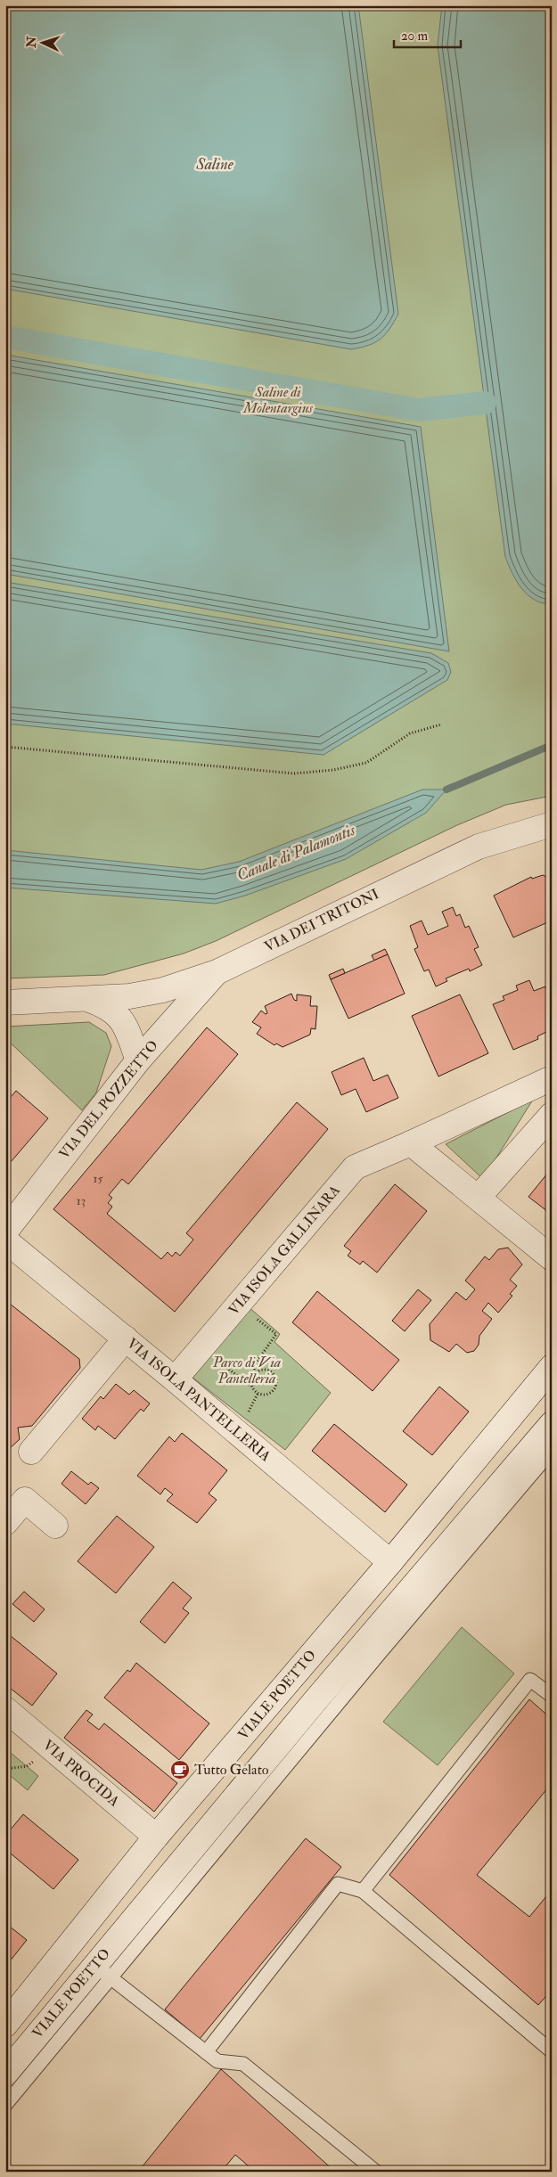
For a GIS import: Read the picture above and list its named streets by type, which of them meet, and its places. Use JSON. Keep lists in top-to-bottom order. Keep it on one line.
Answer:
{"streets":{"street":["VIA DEI TRITONI","VIA DEL POZZETTO","VIA ISOLA GALLINARA","VIA ISOLA PANTELLERIA","VIALE POETTO","VIA PROCIDA"]},"crossings":[["VIA DEI TRITONI","VIA DEL POZZETTO"],["VIA ISOLA GALLINARA","VIA ISOLA PANTELLERIA"],["VIA ISOLA PANTELLERIA","VIALE POETTO"],["VIALE POETTO","VIA PROCIDA"]],"water":["Saline","Canale di Palamontis"],"parks":["Saline di Molentargius","Parco di Via Pantelleria"],"places":{"cafe":["Tutto Gelato"]},"house_numbers":["15","13"],"scale_bar":"20 m","north":"left"}
